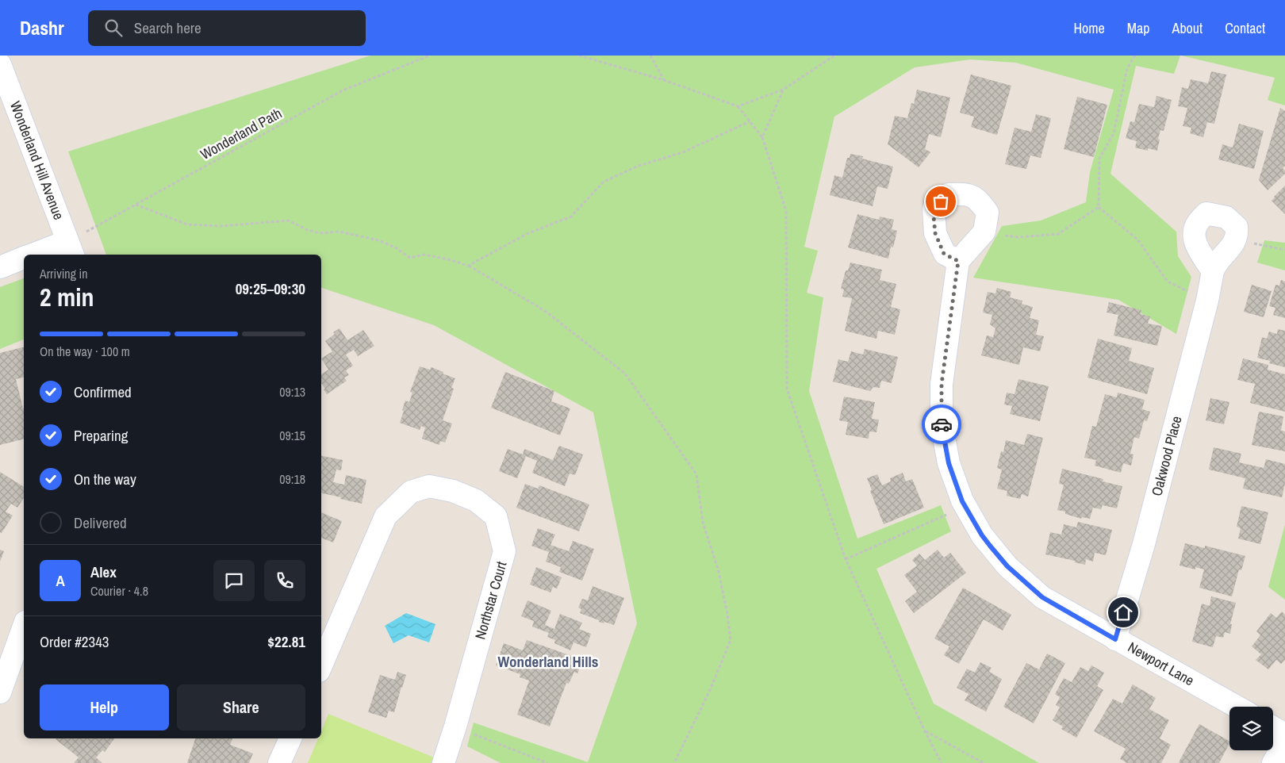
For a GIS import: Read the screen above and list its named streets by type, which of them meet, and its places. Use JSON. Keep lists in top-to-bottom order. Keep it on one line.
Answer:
{"streets":{"street":["Wonderland Hill Avenue","Oakwood Place","Northstar Court","Newport Lane"],"path":["Wonderland Path"]},"crossings":[["Wonderland Path","Wonderland Hill Avenue"],["Oakwood Place","Newport Lane"]],"districts":["Wonderland Hills"],"page":{"header":"Dashr","search":"Search here","nav":["Home","Map","About","Contact"],"heading":["2 min","Arriving in","09:25–09:30"],"panel":["Alex","Courier · 4.8","Order #2343","$22.81"],"bar":"On the way · 100 m","list":[["Confirmed","09:13"],["Preparing","09:15"],["On the way","09:18"],"Delivered"],"round":"A","buttons":["Help","Share"]}}
